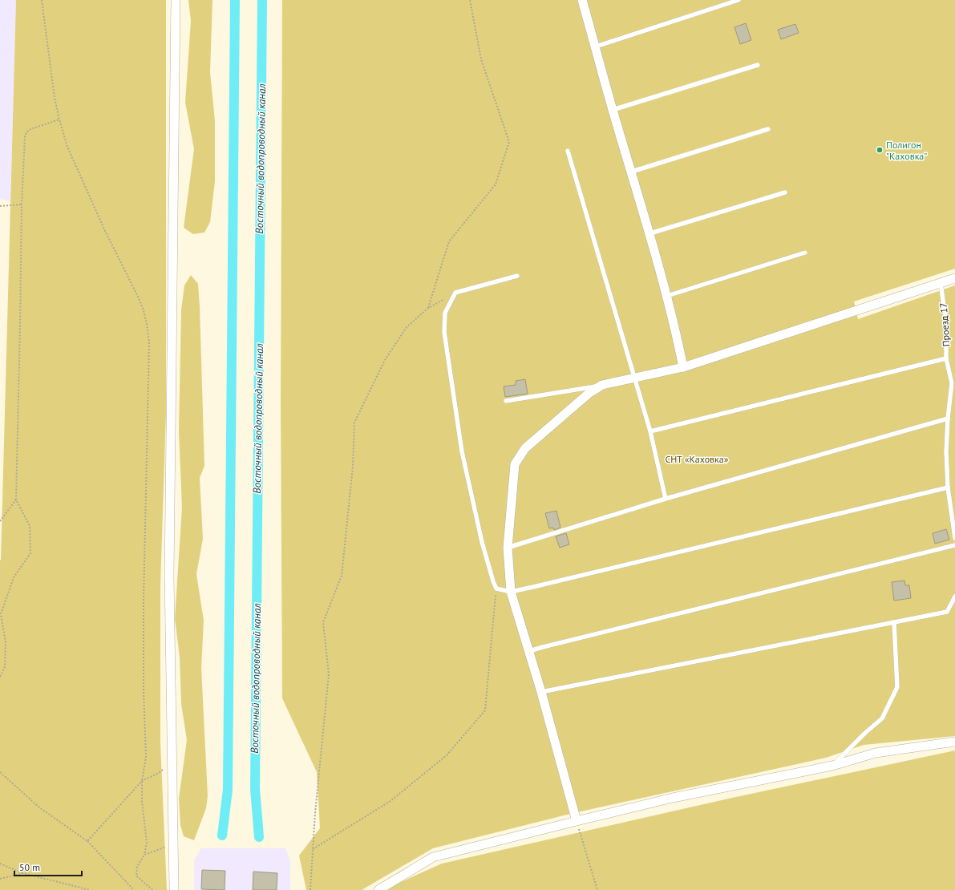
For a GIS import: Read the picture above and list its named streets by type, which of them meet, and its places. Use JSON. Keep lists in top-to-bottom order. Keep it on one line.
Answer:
{"streets":{"lane":["Проезд 17"]},"water":["Восточный водопроводный канал"],"parks":["СНТ «Каховка»"],"places":["Полигон \"Каховка\""],"scale_bar":"50 m"}
